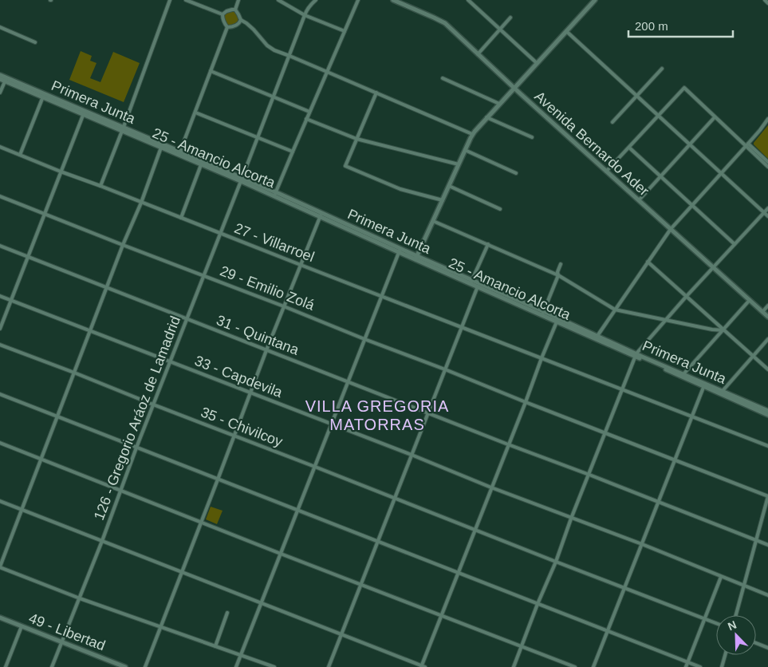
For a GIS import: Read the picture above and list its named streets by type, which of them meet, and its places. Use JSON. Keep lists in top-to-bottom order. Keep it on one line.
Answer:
{"streets":{"main road":["Primera Junta","Avenida Bernardo Ader","49 - Libertad"],"street":["27 - Villarroel","29 - Emilio Zolá","31 - Quintana","33 - Capdevila","126 - Gregorio Aráoz de Lamadrid","35 - Chivilcoy"]},"crossings":[["Primera Junta","126 - Gregorio Aráoz de Lamadrid"],["27 - Villarroel","126 - Gregorio Aráoz de Lamadrid"],["29 - Emilio Zolá","126 - Gregorio Aráoz de Lamadrid"],["31 - Quintana","126 - Gregorio Aráoz de Lamadrid"],["33 - Capdevila","126 - Gregorio Aráoz de Lamadrid"],["126 - Gregorio Aráoz de Lamadrid","35 - Chivilcoy"],["126 - Gregorio Aráoz de Lamadrid","49 - Libertad"]],"districts":["VILLA GREGORIA MATORRAS"],"scale_bar":"200 m","north":"top left"}
